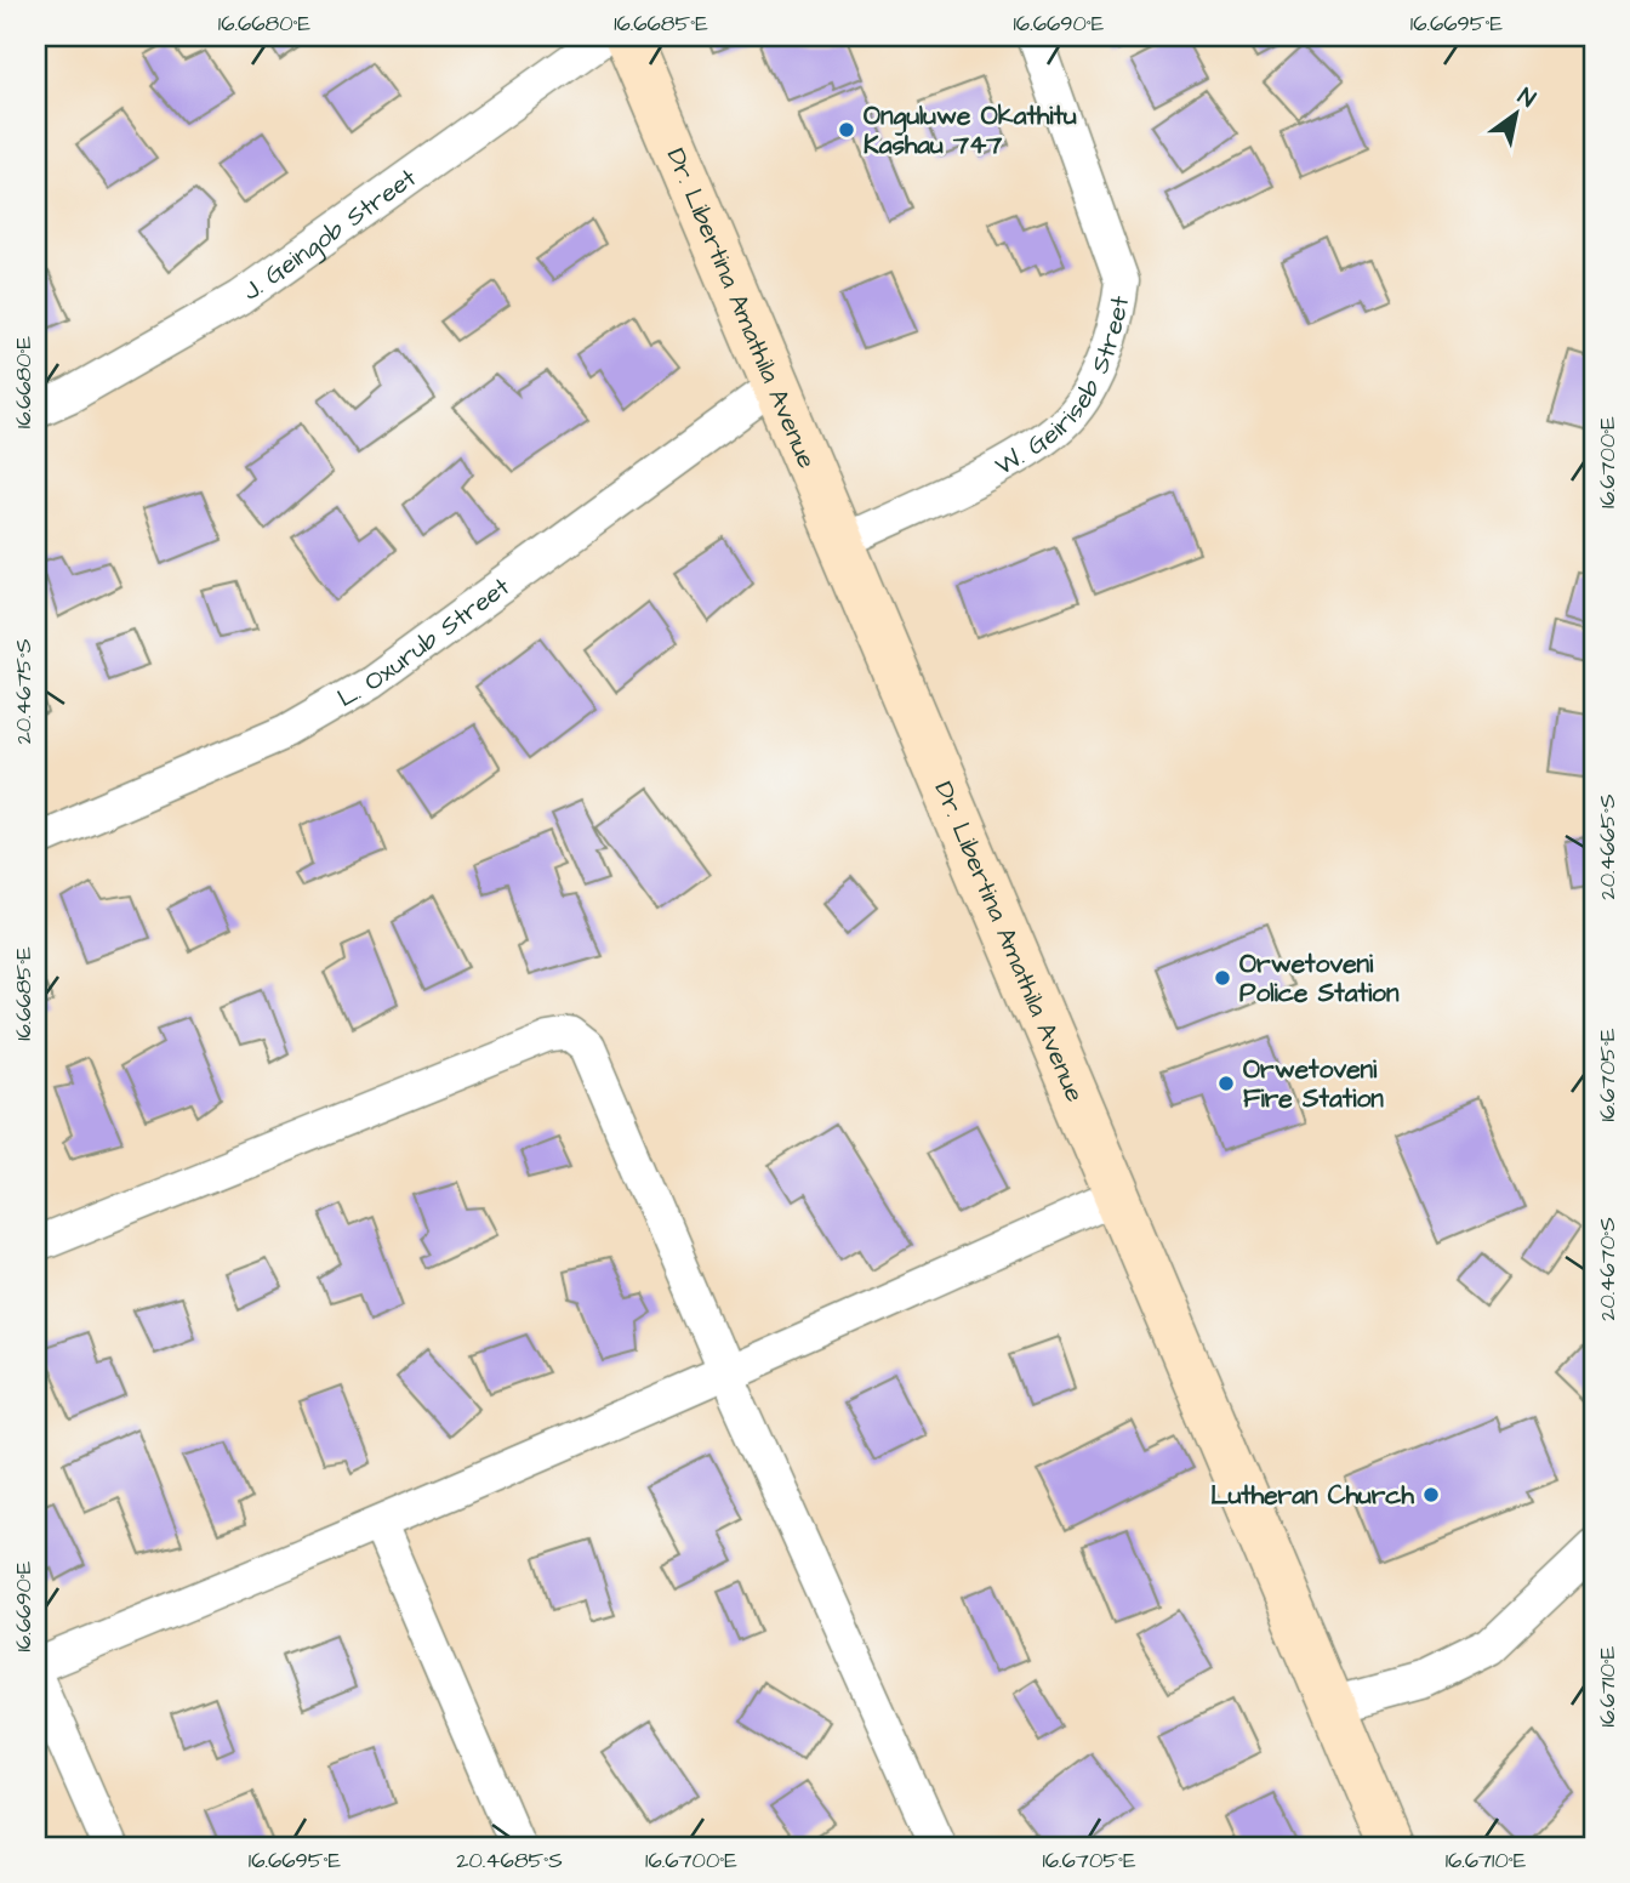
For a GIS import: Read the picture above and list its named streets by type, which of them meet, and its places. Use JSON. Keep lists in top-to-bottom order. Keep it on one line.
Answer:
{"streets":{"street":["J. Geingob Street","Dr. Libertina Amathila Avenue","W. Geiriseb Street","L. Oxurub Street"]},"crossings":[["Dr. Libertina Amathila Avenue","W. Geiriseb Street"],["Dr. Libertina Amathila Avenue","L. Oxurub Street"]],"places":["Onguluwe Okathitu Kashau 747","Orwetoveni Police Station","Orwetoveni Fire Station","Lutheran Church"],"north":"top right","coordinates":["16.6680°E","16.6685°E","16.6690°E","16.6695°E","16.6700°E","20.4675°S","20.4665°S","16.6705°E","20.4670°S","16.6710°E","20.4685°S"]}
